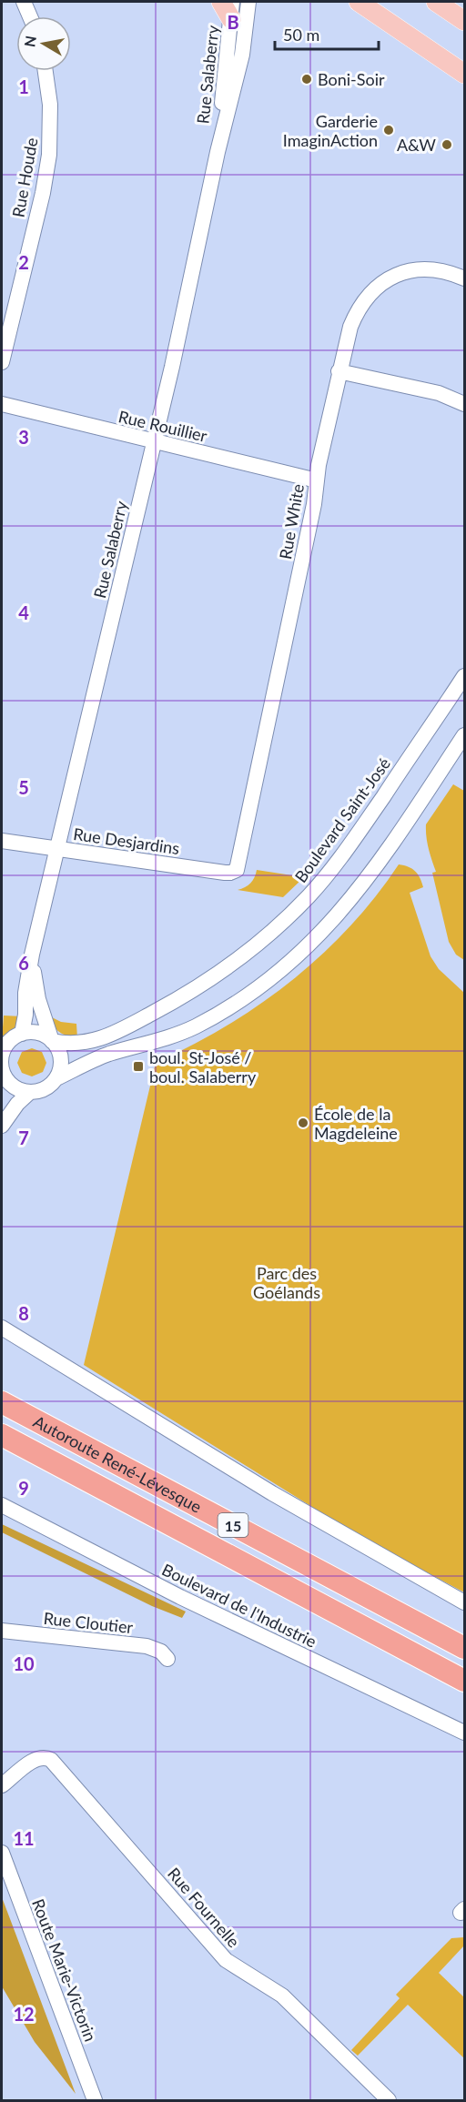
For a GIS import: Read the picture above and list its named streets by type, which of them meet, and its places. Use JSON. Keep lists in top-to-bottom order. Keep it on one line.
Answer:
{"streets":{"highway":["Autoroute René-Lévesque","15"],"street":["Rue Salaberry","Rue Houde","Rue Rouillier","Rue White","Boulevard Saint-José","Rue Desjardins","Boulevard de l'Industrie","Rue Cloutier","Rue Fournelle","Route Marie-Victorin"]},"crossings":[["Rue Salaberry","Rue Rouillier"],["Rue Salaberry","Boulevard Saint-José"],["Rue Salaberry","Rue Desjardins"],["Rue Rouillier","Rue White"],["Rue White","Rue Desjardins"]],"parks":["Parc des Goélands"],"places":{"other":["Boni-Soir","Garderie ImaginAction","A&W","École de la Magdeleine"],"transit":["boul. St-José / boul. Salaberry"]},"scale_bar":"50 m","north":"left","grid":{"columns":["B"],"rows":["1","2","3","4","5","6","7","8","9","10","11","12"]}}
